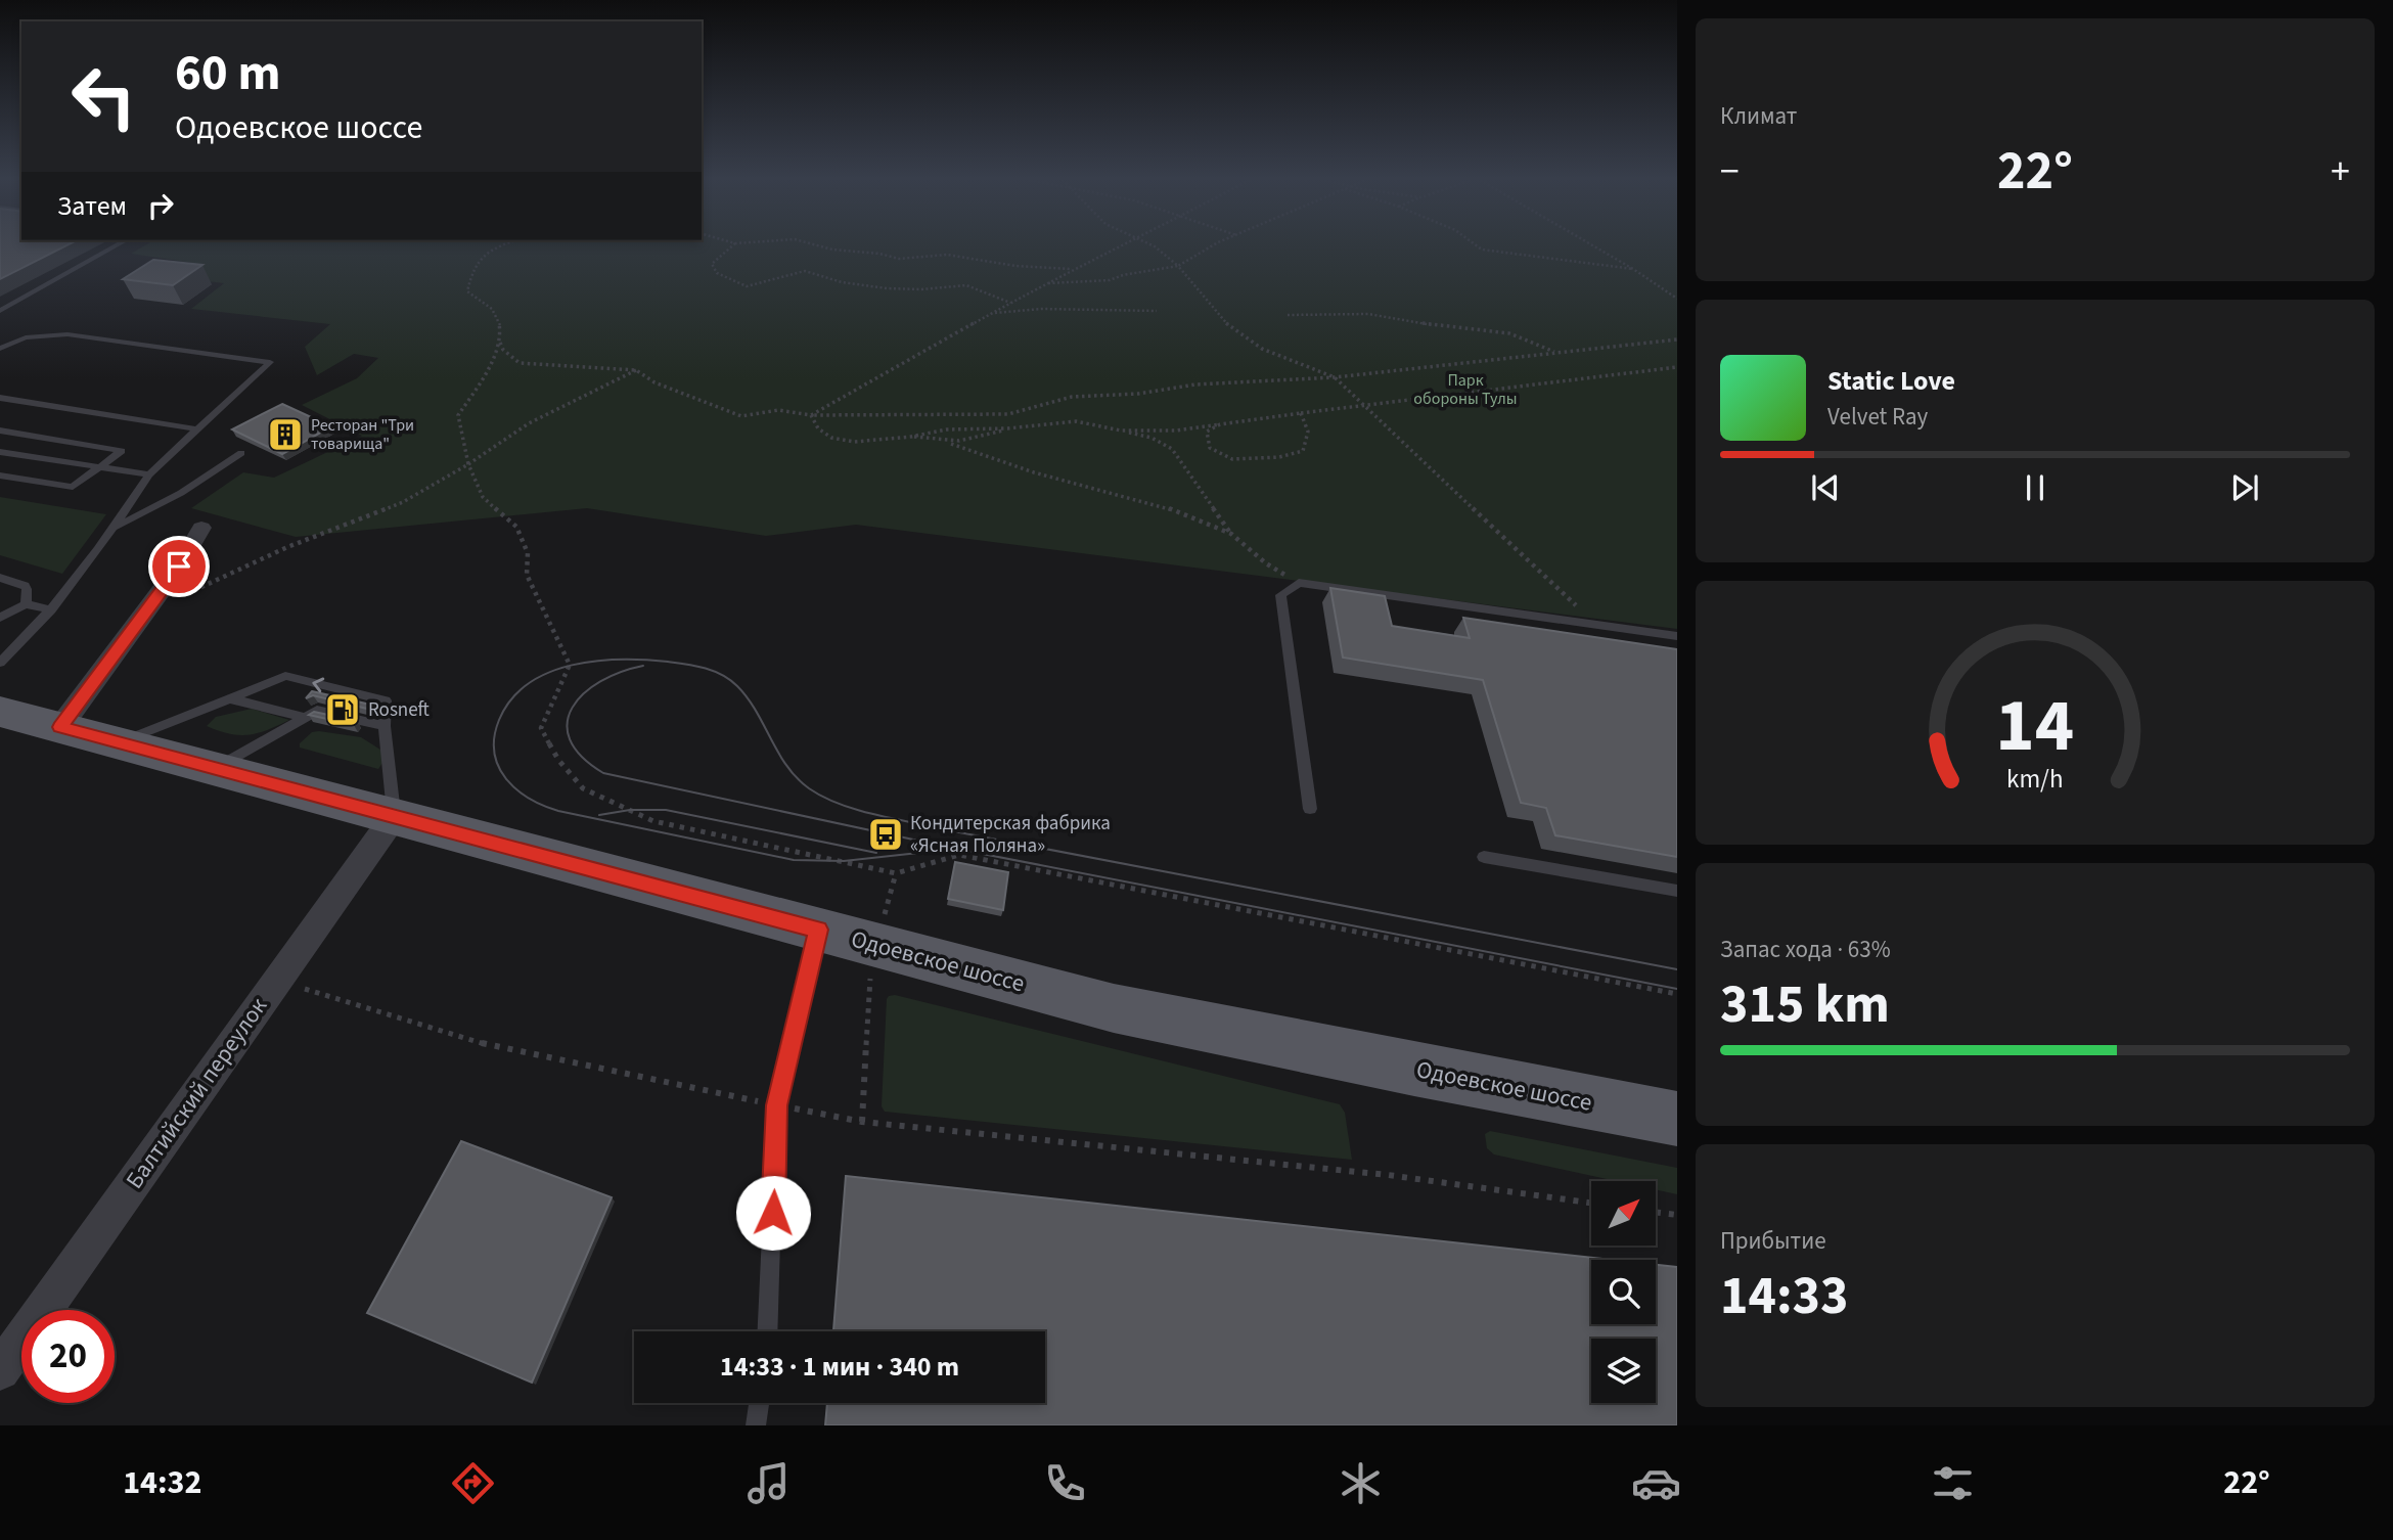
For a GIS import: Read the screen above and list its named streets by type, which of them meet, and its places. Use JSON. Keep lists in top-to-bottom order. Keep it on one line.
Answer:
{"streets":{"main road":["Одоевское шоссе"],"street":["Балтийский переулок"]},"crossings":[["Одоевское шоссе","Балтийский переулок"]],"parks":["Парк обороны Тулы"],"places":{"building":["Ресторан \"Три товарища\""],"fuel station":["Rosneft"],"bus stop":["Кондитерская фабрика «Ясная Поляна»"]},"north":"top right","page":{"tile":["Климат",["Запас хода · 63%","315 km"],["Прибытие","14:33"]],"turn":["60 m","Одоевское шоссе"],"heat":["−","22°","+"],"then":"Затем","song":["Static Love","Velvet Ray"],"limit":"20","trip":"14:33 · 1 мин · 340 m","tabs":["14:32","22°"],"gauge":["14","km/h"]}}
